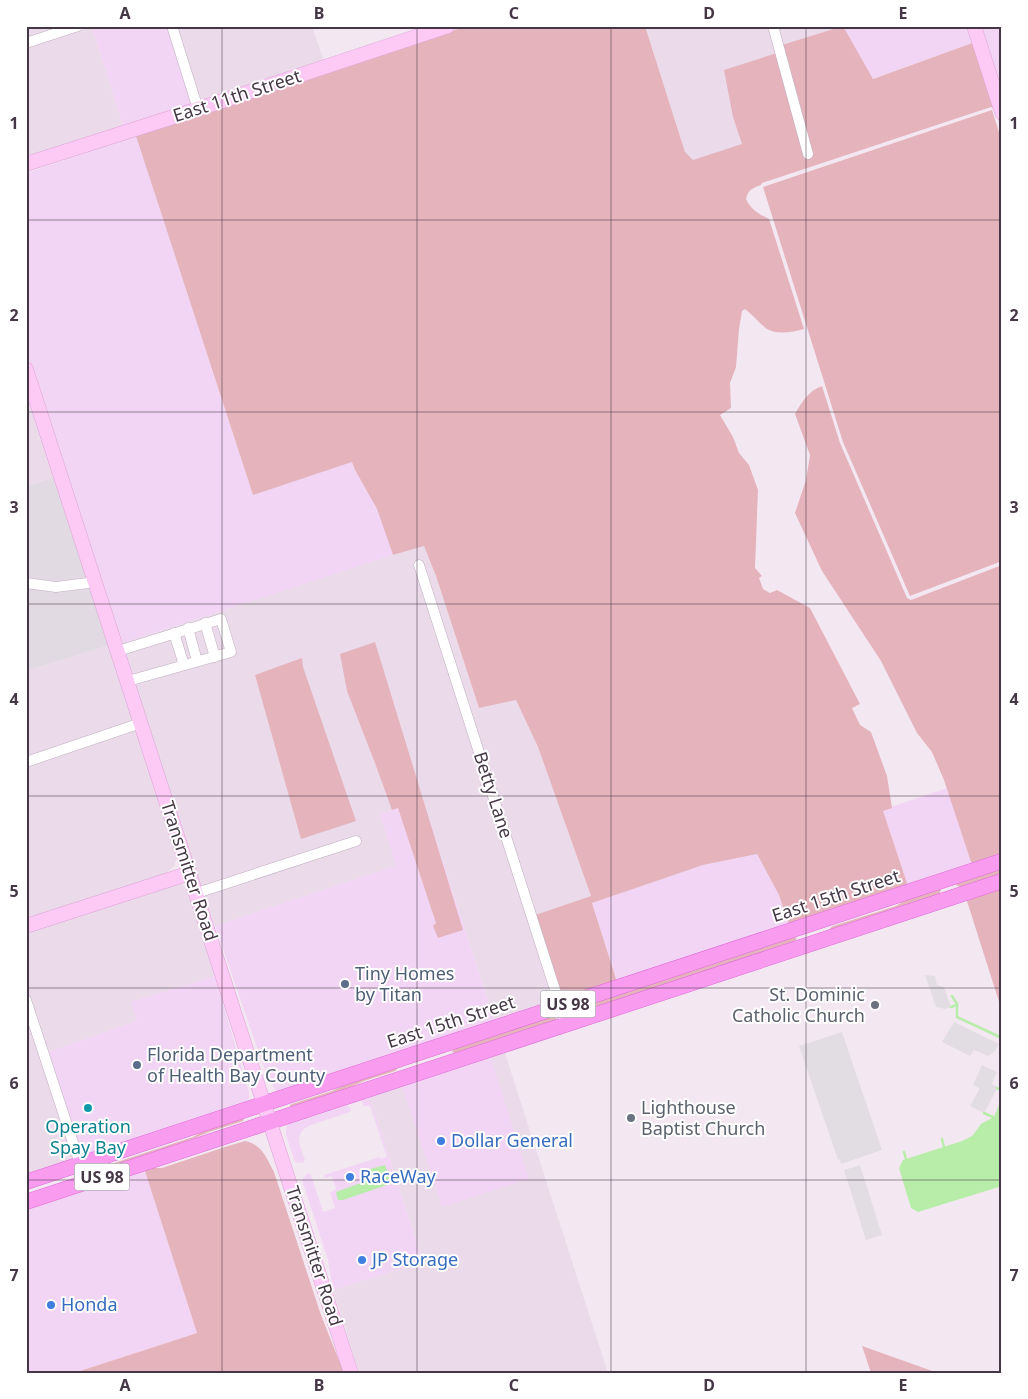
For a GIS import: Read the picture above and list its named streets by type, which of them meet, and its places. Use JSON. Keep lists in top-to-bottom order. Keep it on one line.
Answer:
{"streets":{"main road":["East 15th Street","US 98"],"street":["East 11th Street","Betty Lane","Transmitter Road"]},"crossings":[["Betty Lane","East 15th Street"],["Betty Lane","US 98"],["Transmitter Road","East 15th Street"],["Transmitter Road","US 98"]],"places":["Tiny Homes by Titan","St. Dominic Catholic Church","Florida Department of Health Bay County","Operation Spay Bay","Lighthouse Baptist Church","Dollar General","RaceWay","JP Storage","Honda"],"grid":{"columns":["A","B","C","D","E"],"rows":["1","2","3","4","5","6","7"]}}
